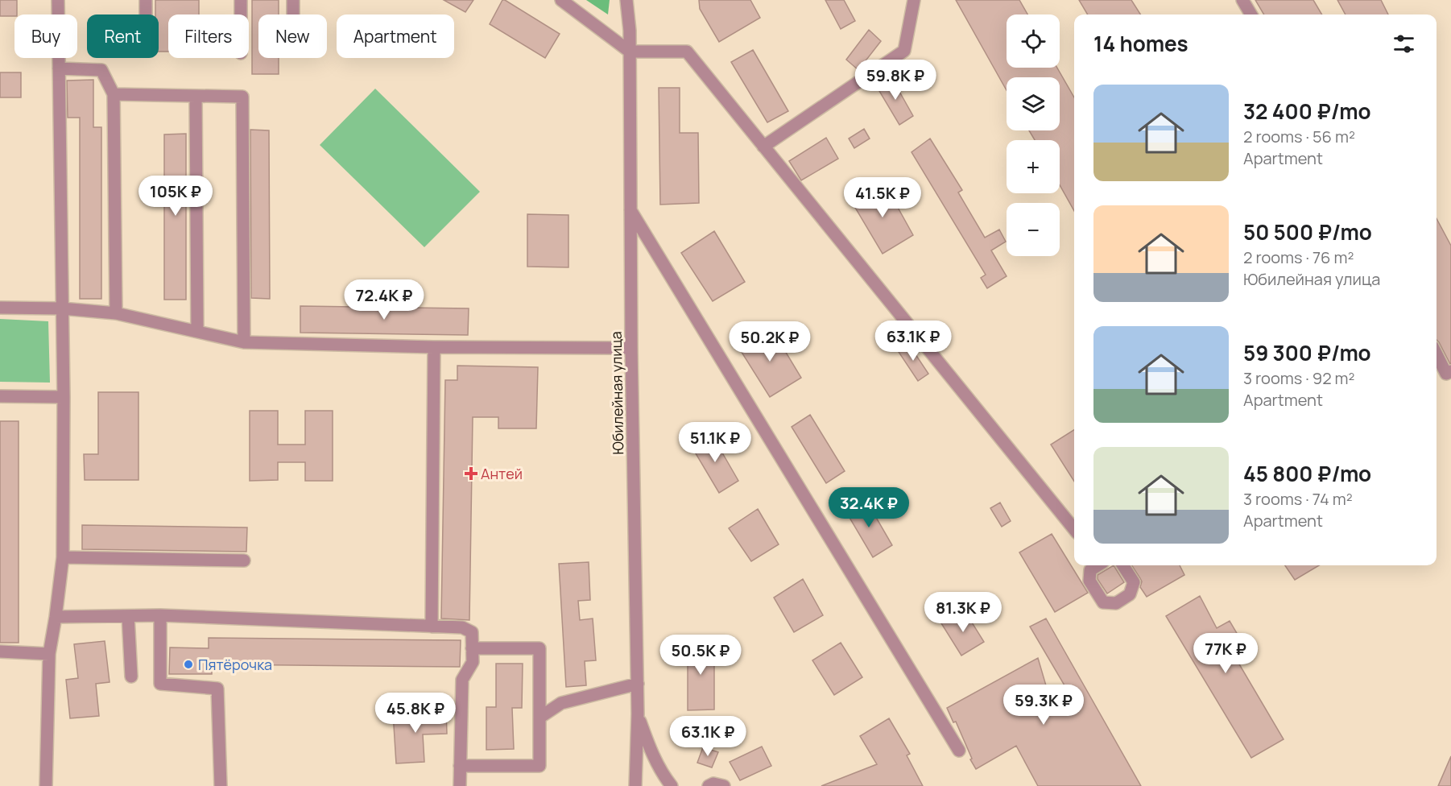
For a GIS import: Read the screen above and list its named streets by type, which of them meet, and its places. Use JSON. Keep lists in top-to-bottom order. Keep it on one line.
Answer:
{"streets":{"street":["Юбилейная улица"]},"places":{"health":["Антей"],"other":["Пятёрочка"]},"page":{"map_buttons":["+","−"],"chip":["Buy","Rent","Filters","New","Apartment"],"heading":"14 homes","price":["59.8K ₽","105K ₽","41.5K ₽","72.4K ₽","63.1K ₽","50.2K ₽","51.1K ₽","32.4K ₽","81.3K ₽","77K ₽","50.5K ₽","59.3K ₽","45.8K ₽","63.1K ₽"],"list":[{"name":"32 400 ₽/mo","note":"2 rooms · 56 m² · Apartment"},{"name":"50 500 ₽/mo","note":"2 rooms · 76 m² · Юбилейная улица"},{"name":"59 300 ₽/mo","note":"3 rooms · 92 m² · Apartment"},{"name":"45 800 ₽/mo","note":"3 rooms · 74 m² · Apartment"}]}}
